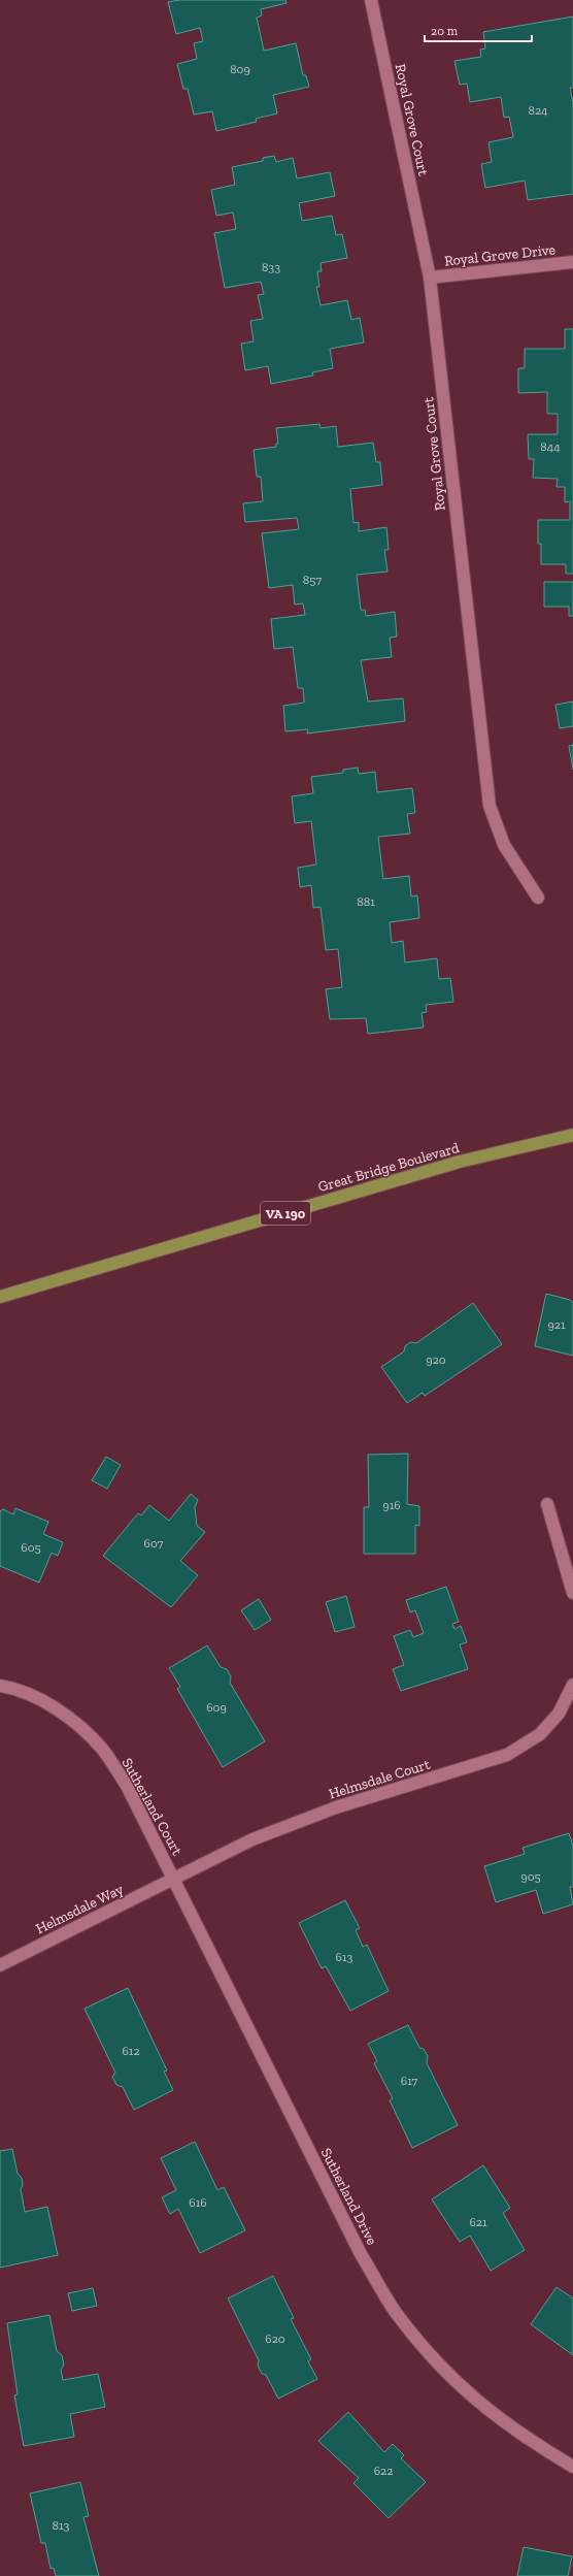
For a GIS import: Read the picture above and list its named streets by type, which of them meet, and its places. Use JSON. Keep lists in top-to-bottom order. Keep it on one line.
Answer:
{"streets":{"main road":["Great Bridge Boulevard","VA 190"],"street":["Royal Grove Court","Royal Grove Drive","Helmsdale Court","Sutherland Court","Helmsdale Way","Sutherland Drive"]},"crossings":[["Royal Grove Court","Royal Grove Drive"],["Helmsdale Court","Sutherland Court"],["Helmsdale Court","Helmsdale Way"],["Helmsdale Court","Sutherland Drive"],["Sutherland Court","Helmsdale Way"],["Sutherland Court","Sutherland Drive"],["Helmsdale Way","Sutherland Drive"]],"house_numbers":["809","824","833","844","857","881","921","920","916","607","605","609","905","613","612","617","616","621","620","622","813"],"scale_bar":"20 m"}
